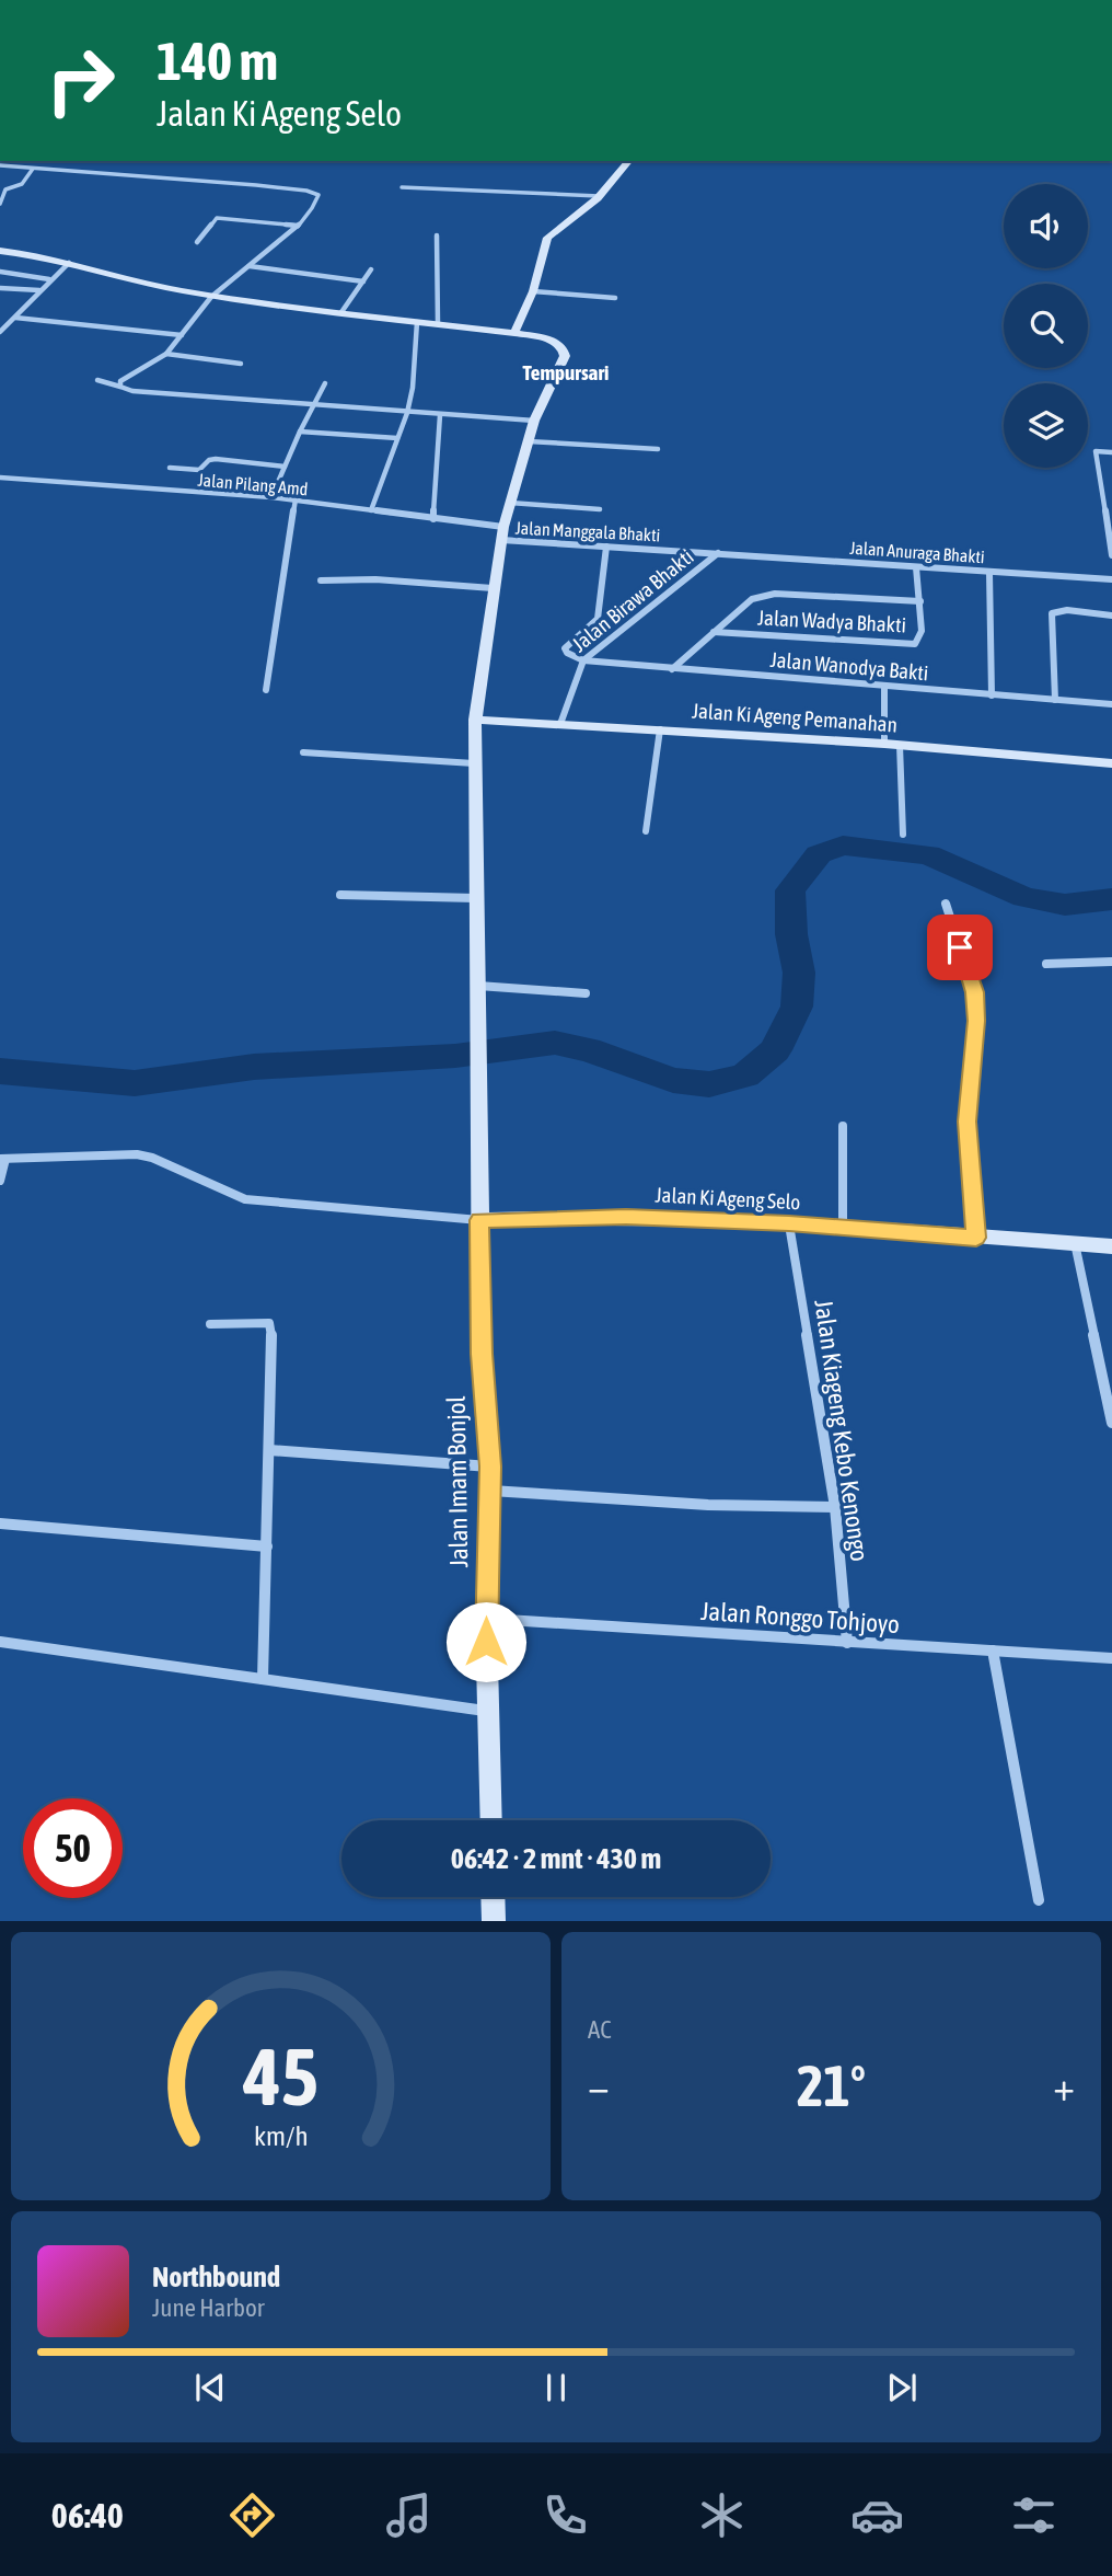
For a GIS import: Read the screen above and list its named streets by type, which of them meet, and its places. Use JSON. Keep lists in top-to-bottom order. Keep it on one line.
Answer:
{"streets":{"main road":["Jalan Ki Ageng Pemanahan","Jalan Ki Ageng Selo","Jalan Imam Bonjol"],"street":["Jalan Pilang Amd","Jalan Manggala Bhakti","Jalan Anuraga Bhakti","Jalan Birawa Bhakti","Jalan Wadya Bhakti","Jalan Wanodya Bakti","Jalan Kiageng Kebo Kenongo","Jalan Ronggo Tohjoyo"]},"crossings":[["Jalan Pilang Amd","Jalan Imam Bonjol"],["Jalan Manggala Bhakti","Jalan Anuraga Bhakti"],["Jalan Manggala Bhakti","Jalan Birawa Bhakti"],["Jalan Manggala Bhakti","Jalan Imam Bonjol"],["Jalan Anuraga Bhakti","Jalan Birawa Bhakti"],["Jalan Anuraga Bhakti","Jalan Wadya Bhakti"],["Jalan Birawa Bhakti","Jalan Wanodya Bakti"],["Jalan Birawa Bhakti","Jalan Ki Ageng Pemanahan"],["Jalan Wadya Bhakti","Jalan Wanodya Bakti"],["Jalan Ki Ageng Pemanahan","Jalan Imam Bonjol"],["Jalan Ki Ageng Selo","Jalan Kiageng Kebo Kenongo"],["Jalan Ki Ageng Selo","Jalan Imam Bonjol"],["Jalan Kiageng Kebo Kenongo","Jalan Ronggo Tohjoyo"],["Jalan Imam Bonjol","Jalan Ronggo Tohjoyo"]],"districts":["Tempursari"],"page":{"turn":["140 m","Jalan Ki Ageng Selo"],"limit":"50","trip":"06:42 · 2 mnt · 430 m","tile":"AC","heat":["−","21°","+"],"song":["Northbound","June Harbor"],"tabs":"06:40","gauge":["45","km/h"]}}
